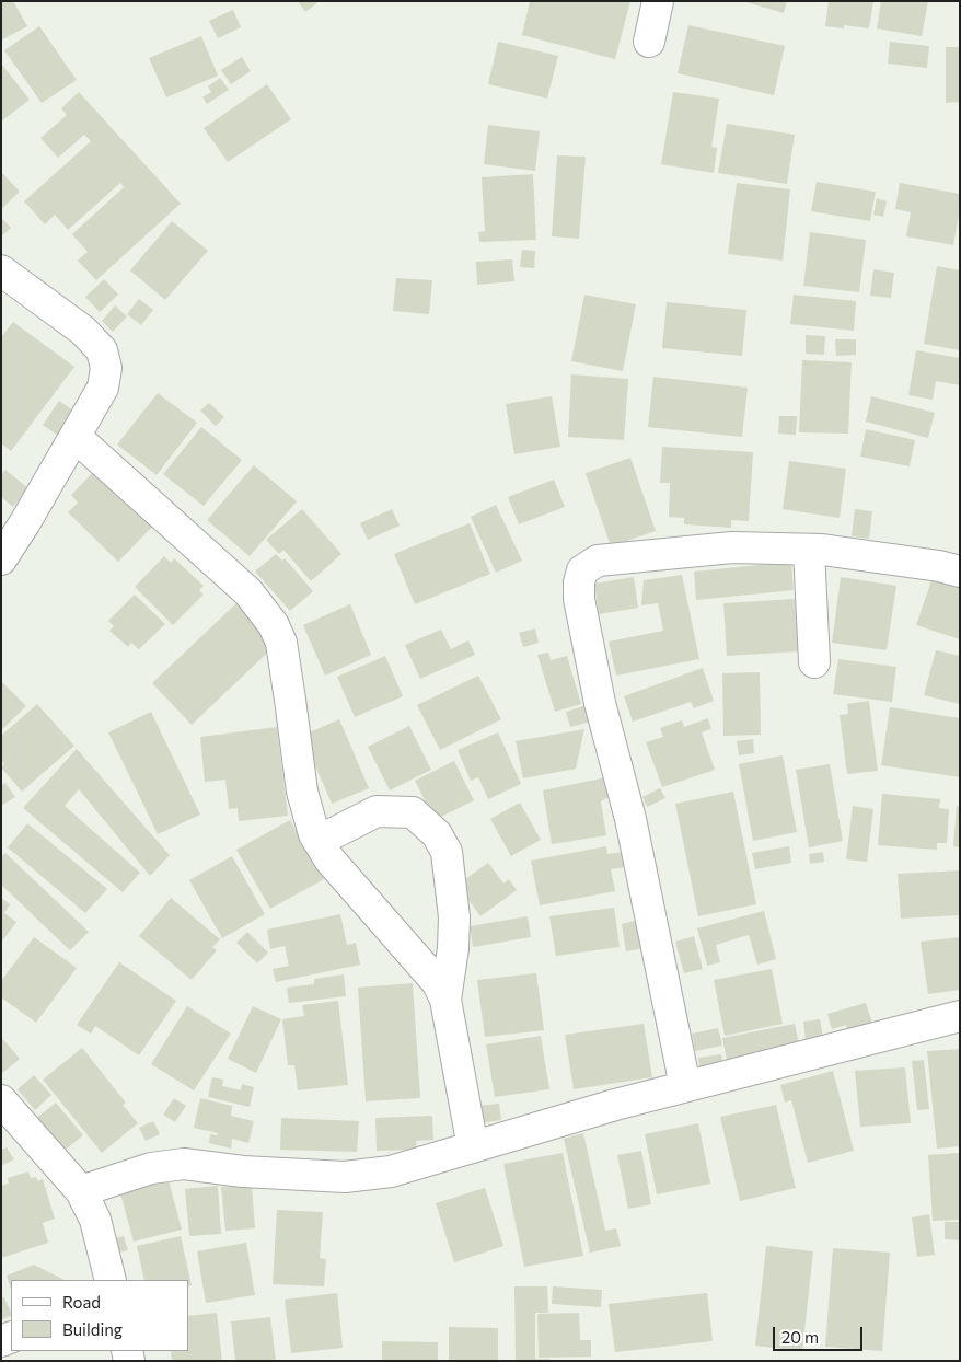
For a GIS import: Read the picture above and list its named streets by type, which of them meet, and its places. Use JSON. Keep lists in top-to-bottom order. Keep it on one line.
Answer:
{"legend":["Road","Building"],"scale_bar":"20 m"}
